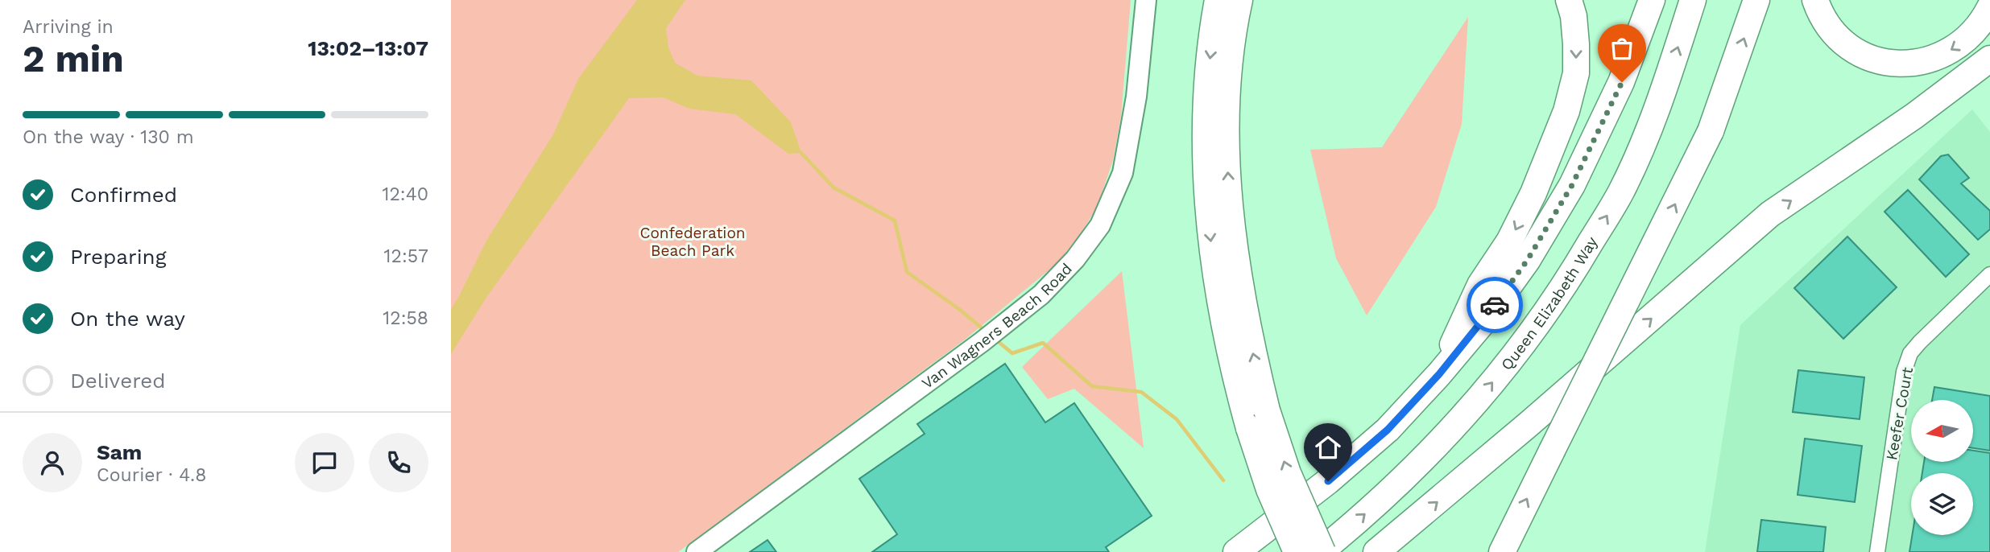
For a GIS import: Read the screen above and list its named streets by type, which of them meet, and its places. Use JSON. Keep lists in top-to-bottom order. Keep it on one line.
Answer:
{"streets":{"highway":["Queen Elizabeth Way"],"street":["Van Wagners Beach Road","Keefer Court"]},"parks":["Confederation Beach Park"],"north":"left","page":{"heading":["2 min","Arriving in","13:02–13:07"],"panel":["Sam","Courier · 4.8"],"bar":"On the way · 130 m","list":[["Confirmed","12:40"],["Preparing","12:57"],["On the way","12:58"],"Delivered"]}}
